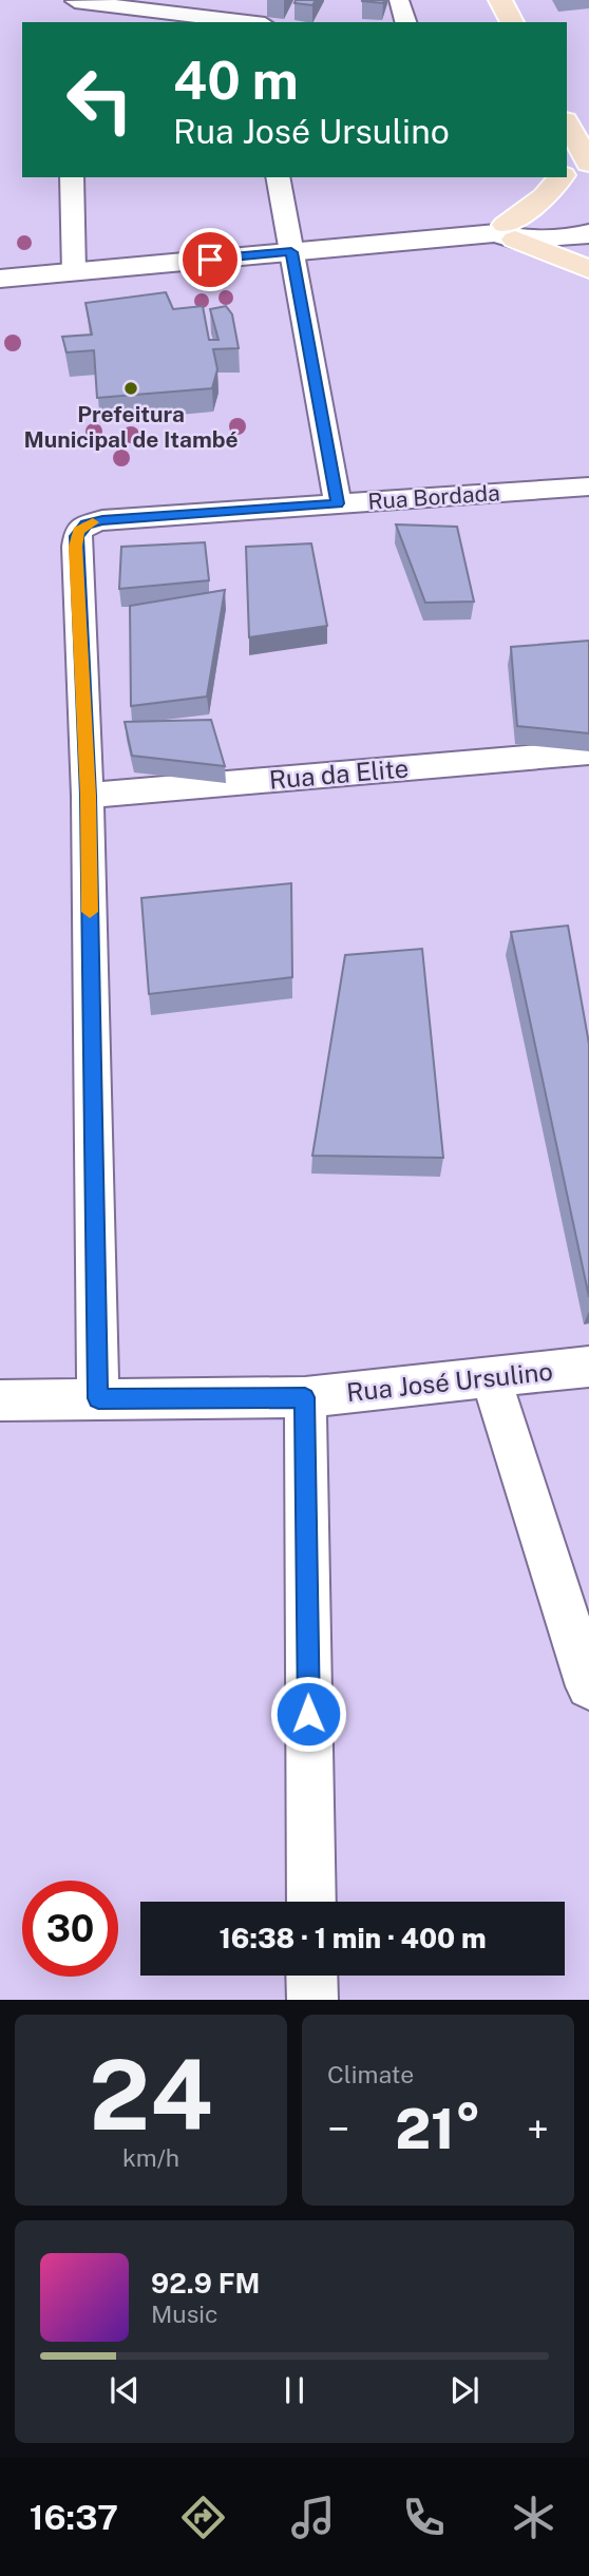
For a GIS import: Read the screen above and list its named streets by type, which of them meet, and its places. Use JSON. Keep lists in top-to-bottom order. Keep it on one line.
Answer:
{"streets":{"street":["Rua Bordada","Rua da Elite","Rua José Ursulino"]},"crossings":[["Rua Bordada","Rua da Elite"]],"places":["Prefeitura Municipal de Itambé"],"page":{"turn":["40 m","Rua José Ursulino"],"limit":"30","trip":"16:38 · 1 min · 400 m","tile":[["24","km/h"],"Climate"],"heat":["−","21°","+"],"song":["92.9 FM","Music"],"tabs":"16:37"}}
